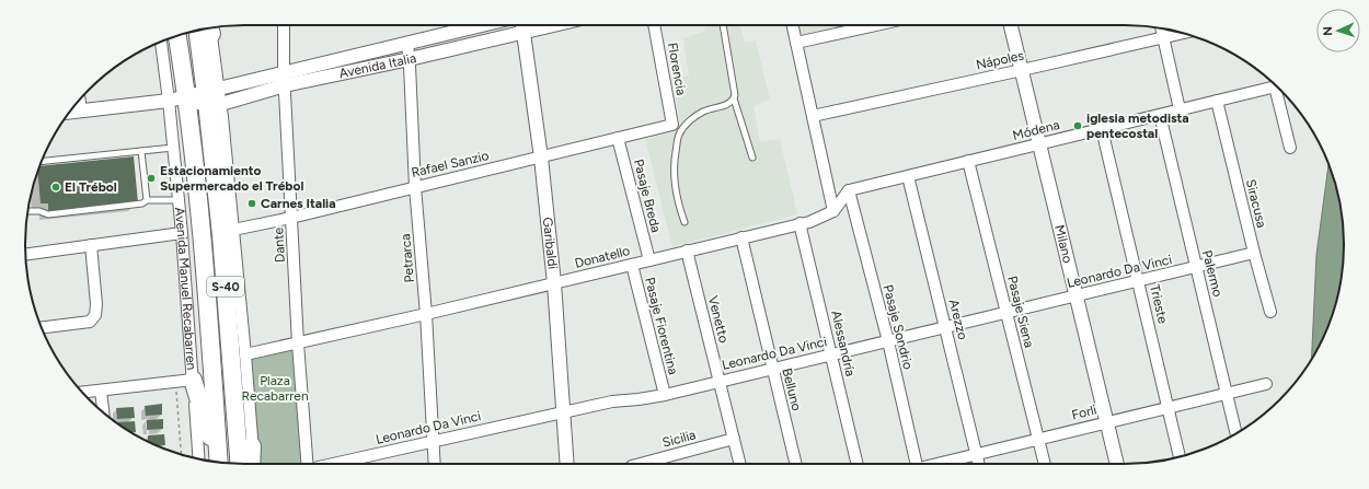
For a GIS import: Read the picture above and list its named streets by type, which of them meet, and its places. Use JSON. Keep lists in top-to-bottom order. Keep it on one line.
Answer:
{"streets":{"main road":["S-40","Avenida Manuel Recabarren"],"street":["Nápoles","Avenida Italia","Florencia","Módena","Rafael Sanzio","Pasaje Breda","Siracusa","Garibaldi","Milano","Dante","Donatello","Petrarca","Leonardo Da Vinci","Palermo","Trieste","Pasaje Siena","Venetto","Arezzo","Pasaje Fiorentina","Pasaje Sondrio","Alessandría","Belluno","Forli","Sicilia"]},"crossings":[["Nápoles","Milano"],["Avenida Italia","Garibaldi"],["Avenida Italia","Dante"],["Avenida Italia","Petrarca"],["Avenida Italia","S-40"],["Avenida Italia","Avenida Manuel Recabarren"],["Florencia","Rafael Sanzio"],["Módena","Siracusa"],["Módena","Milano"],["Módena","Palermo"],["Módena","Trieste"],["Módena","Pasaje Siena"],["Módena","Arezzo"],["Módena","Pasaje Sondrio"],["Rafael Sanzio","Pasaje Breda"],["Rafael Sanzio","Garibaldi"],["Rafael Sanzio","Dante"],["Rafael Sanzio","Petrarca"],["Pasaje Breda","Donatello"],["Siracusa","Leonardo Da Vinci"],["Garibaldi","Donatello"],["Garibaldi","Leonardo Da Vinci"],["Milano","Leonardo Da Vinci"],["Milano","Forli"],["Dante","Donatello"],["Donatello","Petrarca"],["Donatello","Venetto"],["Donatello","Pasaje Fiorentina"],["Donatello","Alessandría"],["Donatello","Belluno"],["Petrarca","Leonardo Da Vinci"],["Leonardo Da Vinci","Palermo"],["Leonardo Da Vinci","Trieste"],["Leonardo Da Vinci","Pasaje Siena"],["Leonardo Da Vinci","Venetto"],["Leonardo Da Vinci","Arezzo"],["Leonardo Da Vinci","Pasaje Fiorentina"],["Leonardo Da Vinci","Pasaje Sondrio"],["Leonardo Da Vinci","Alessandría"],["Leonardo Da Vinci","Belluno"],["Palermo","Forli"],["Trieste","Forli"],["Pasaje Siena","Forli"],["Venetto","Sicilia"],["Arezzo","Forli"]],"parks":["Plaza Recabarren"],"places":["iglesia metodista pentecostal","Estacionamiento Supermercado el Trébol","El Trébol","Carnes Italia"],"north":"left"}
